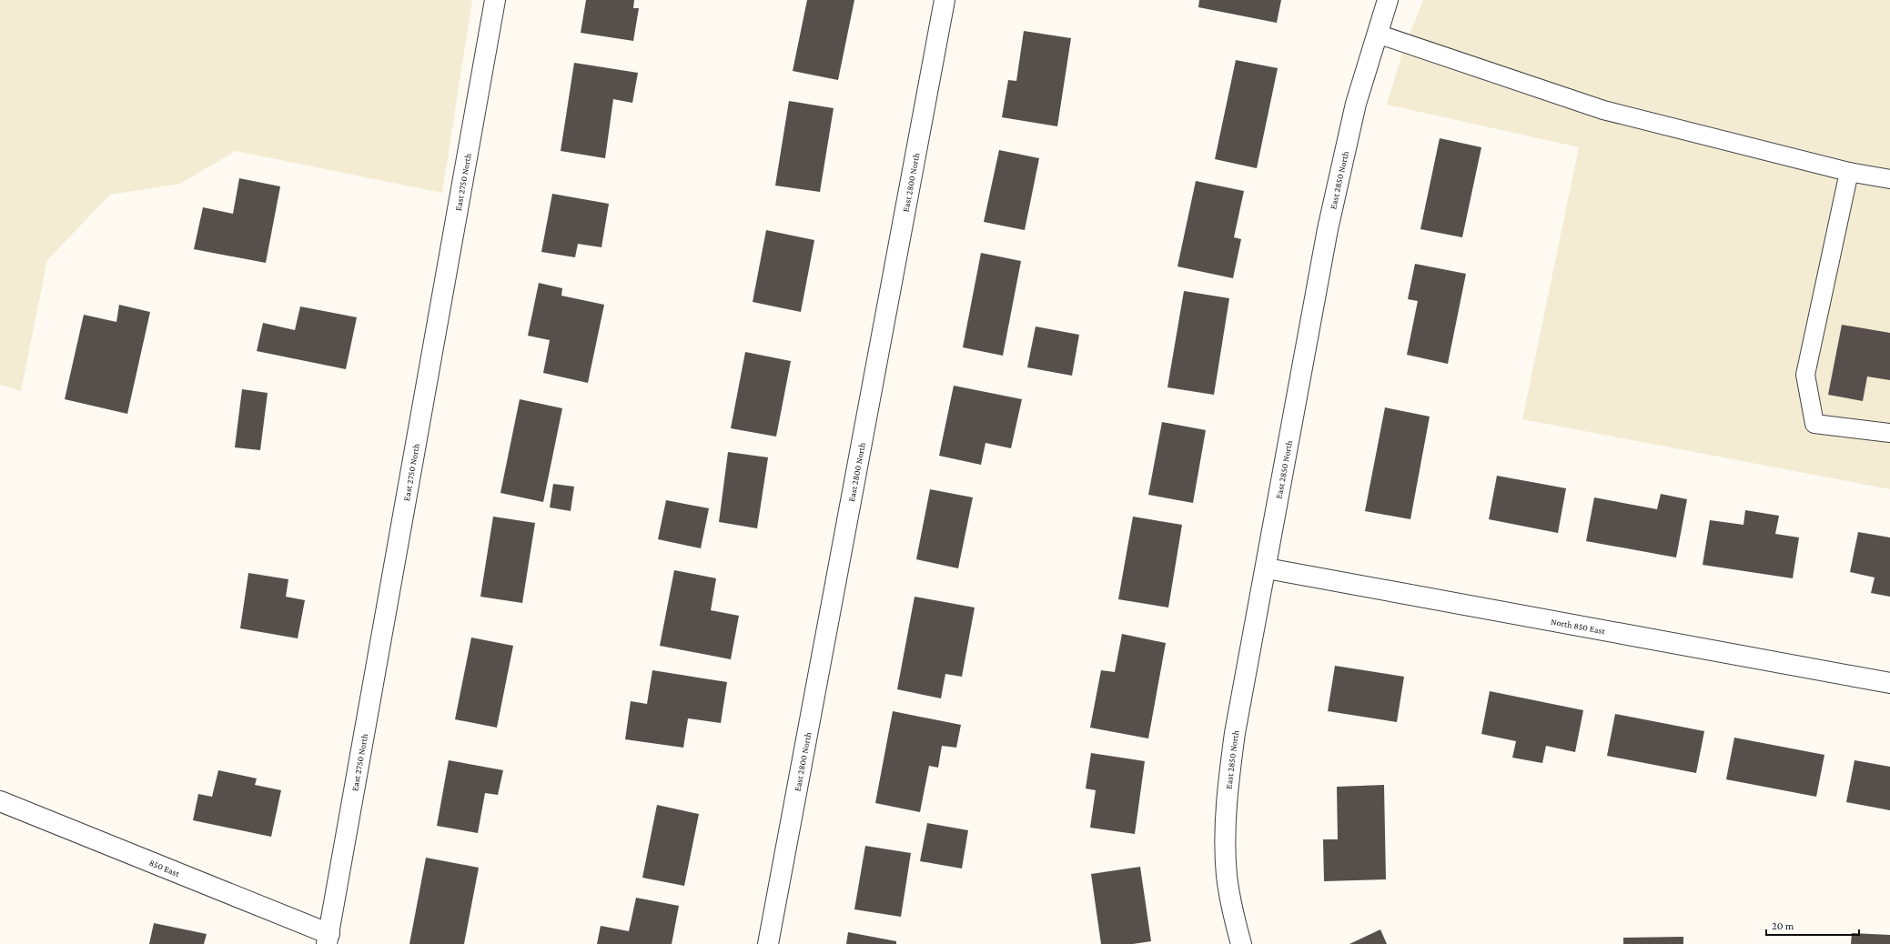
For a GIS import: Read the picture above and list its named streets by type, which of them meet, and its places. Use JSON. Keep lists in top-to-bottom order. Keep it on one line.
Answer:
{"streets":{"street":["East 2850 North","East 2750 North","East 2800 North","North 850 East","850 East"]},"crossings":[["East 2850 North","North 850 East"],["East 2750 North","850 East"]],"scale_bar":"20 m"}
